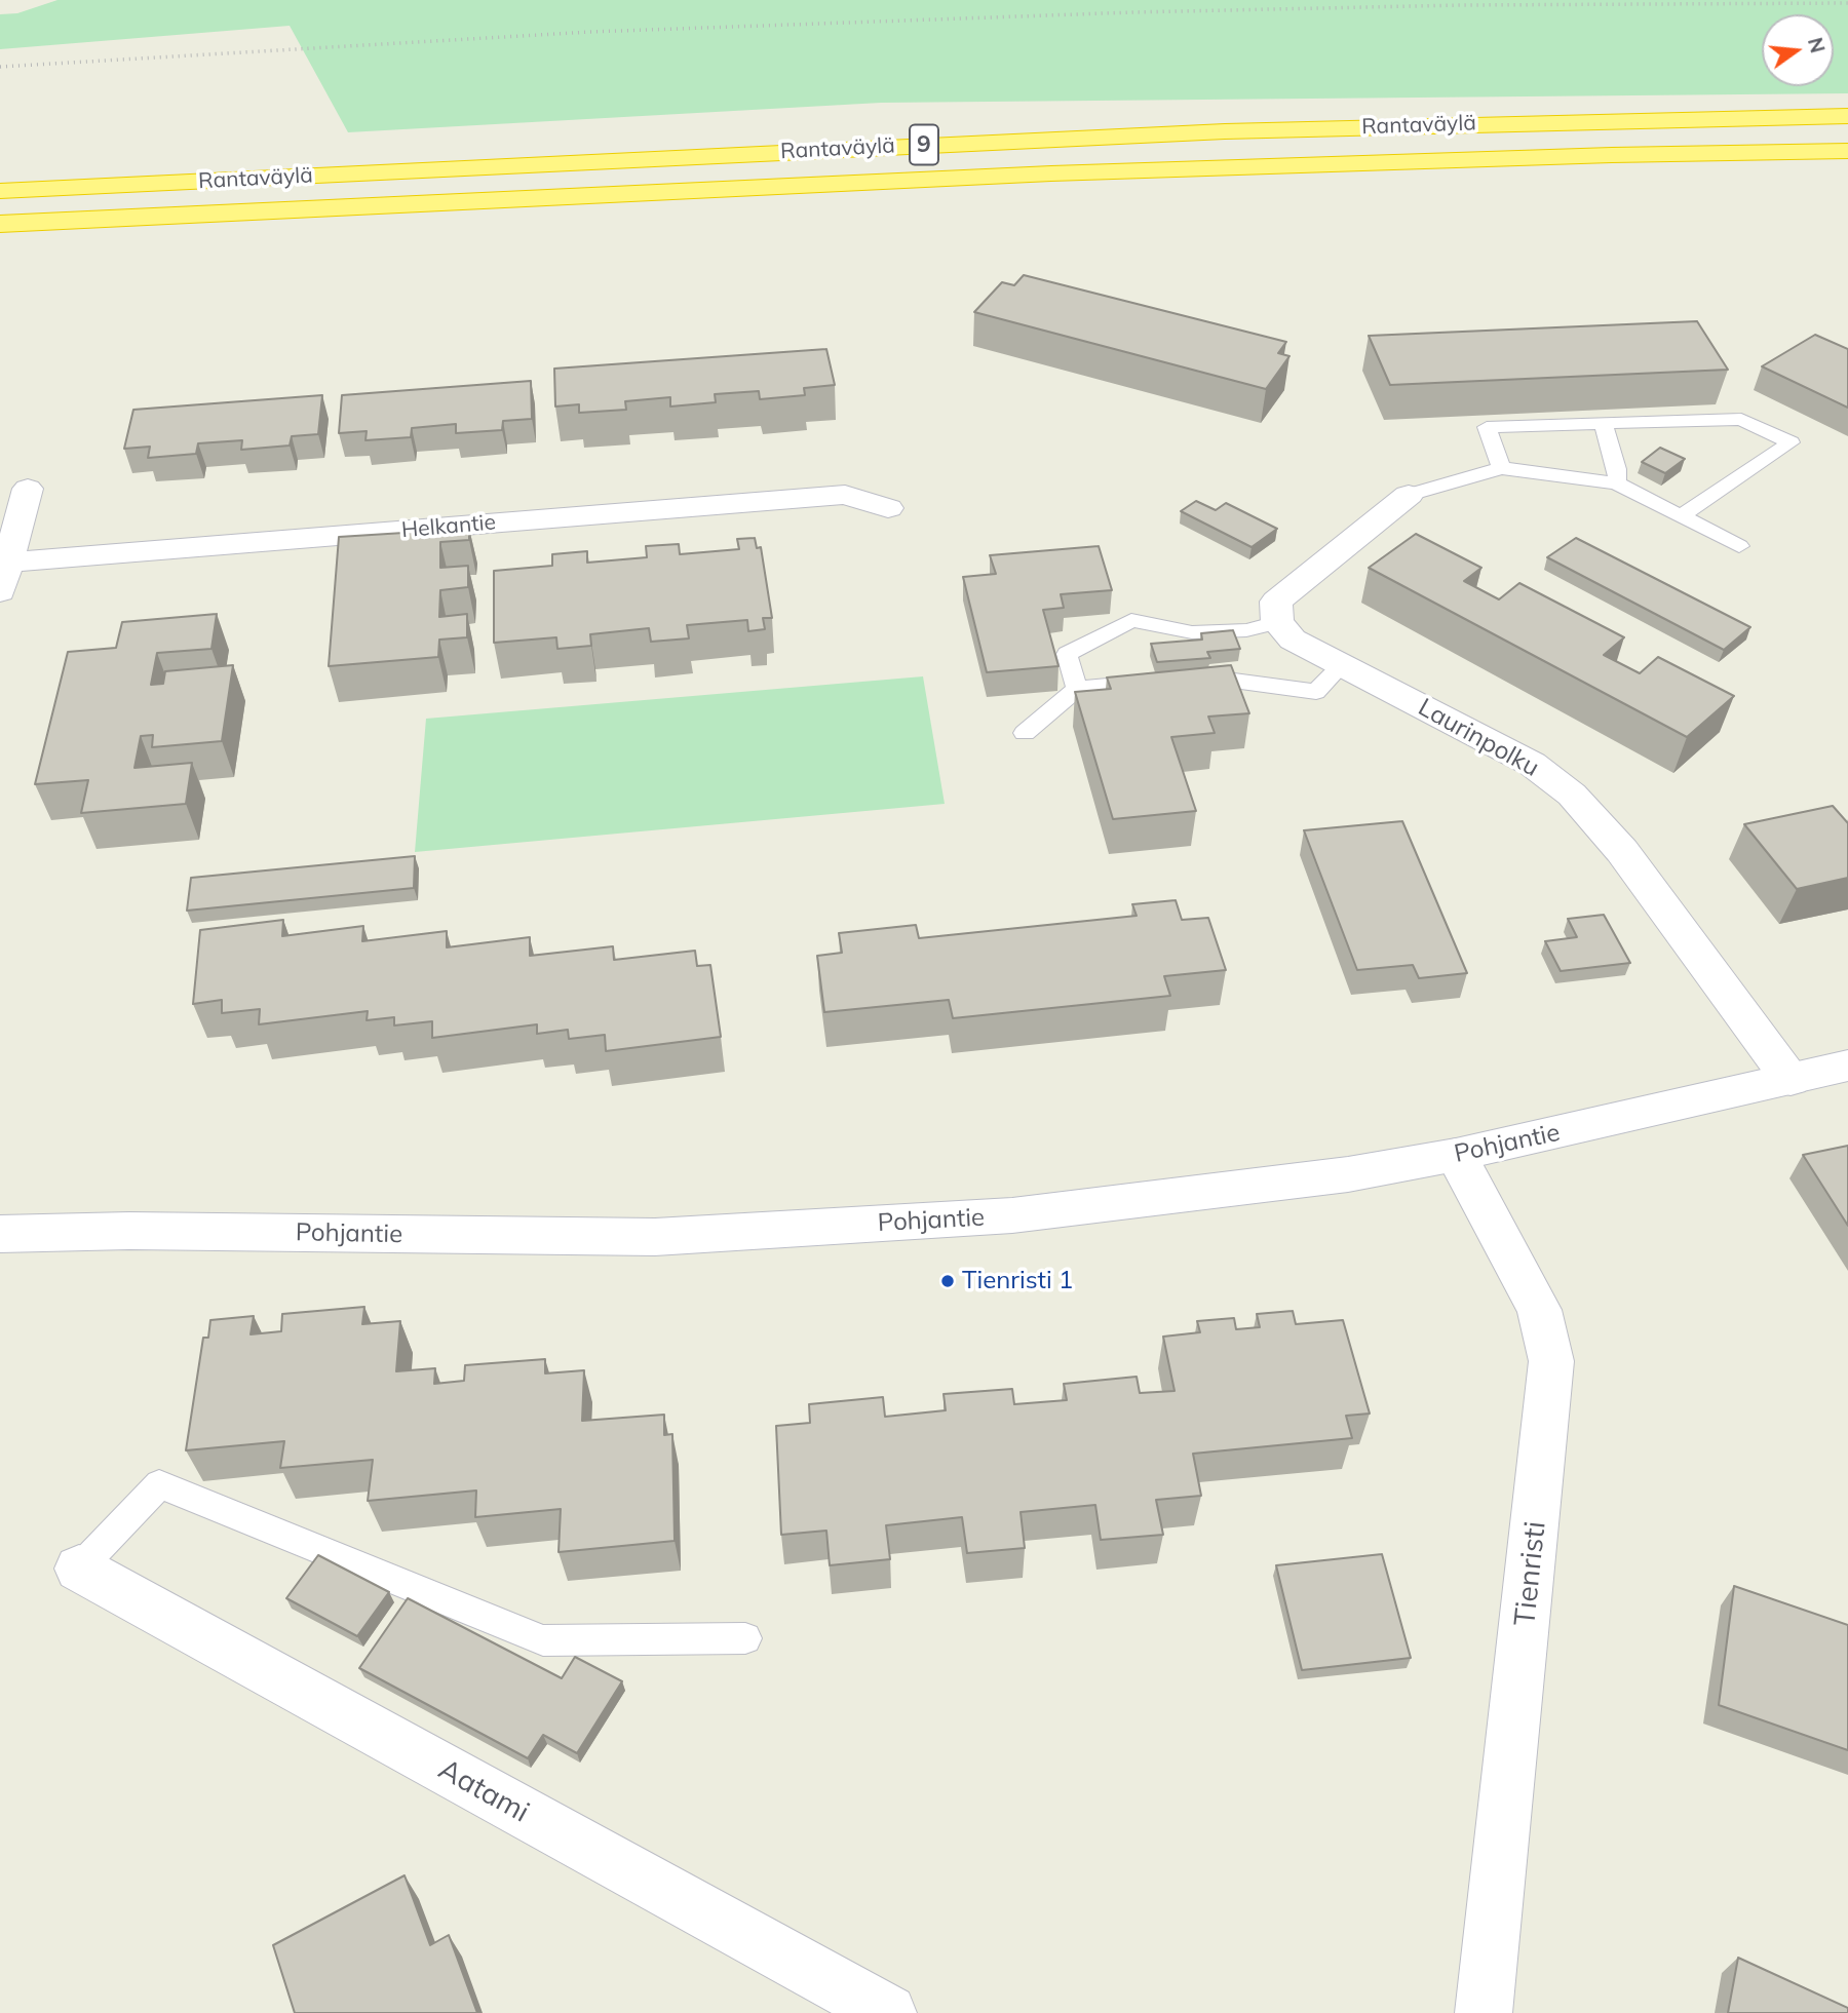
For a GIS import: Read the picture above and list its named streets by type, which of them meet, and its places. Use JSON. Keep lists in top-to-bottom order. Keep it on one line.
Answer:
{"streets":{"highway":["Rantaväylä","9"],"street":["Helkantie","Laurinpolku","Pohjantie","Tienristi","Aatami"]},"crossings":[["Laurinpolku","Pohjantie"],["Pohjantie","Tienristi"]],"places":["Tienristi 1"],"north":"right"}
